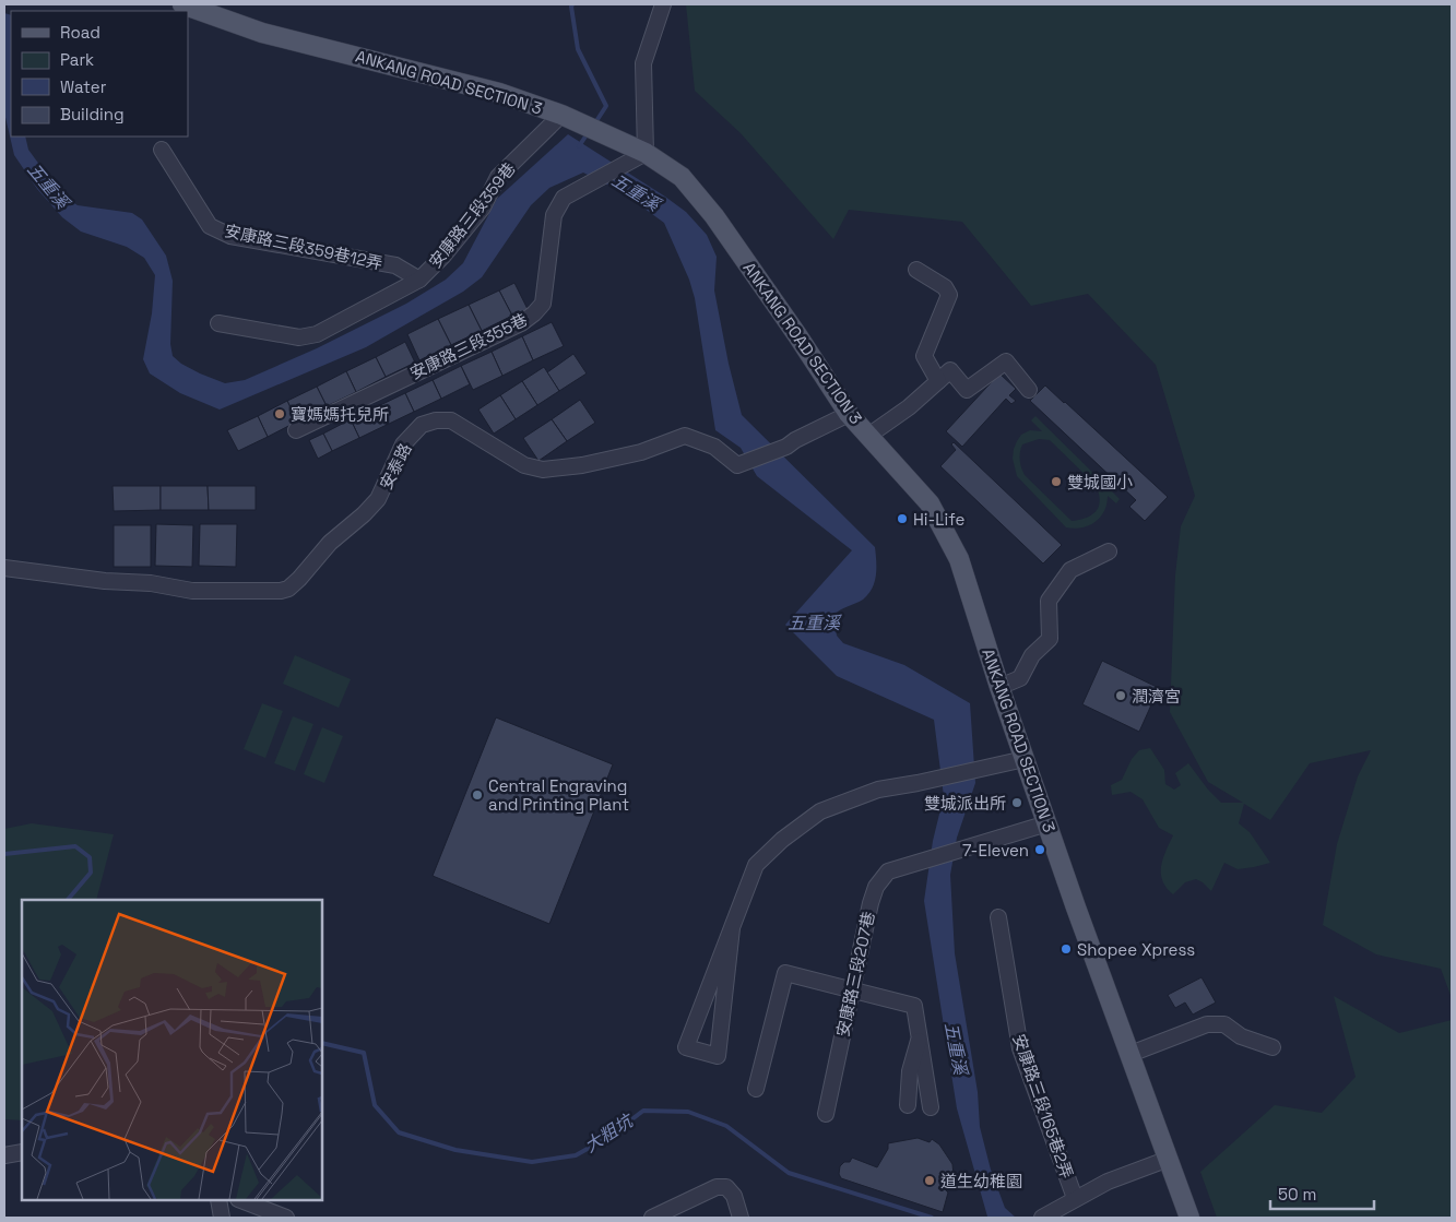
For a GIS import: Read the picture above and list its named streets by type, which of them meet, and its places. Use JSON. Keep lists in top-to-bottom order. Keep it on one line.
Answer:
{"streets":{"main road":["ANKANG ROAD SECTION 3"],"street":["安康路三段359巷","安康路三段359巷12弄","安康路三段355巷","安泰路","安康路三段207巷","安康路三段165巷2弄"]},"crossings":[["ANKANG ROAD SECTION 3","安康路三段359巷"],["ANKANG ROAD SECTION 3","安康路三段355巷"],["ANKANG ROAD SECTION 3","安泰路"],["ANKANG ROAD SECTION 3","安康路三段207巷"],["安康路三段359巷","安康路三段359巷12弄"]],"water":["五重溪","大粗坑"],"places":["寶媽媽托兒所","雙城國小","Hi-Life","潤濟宮","Central Engraving and Printing Plant","雙城派出所","7-Eleven","Shopee Xpress","道生幼稚園"],"legend":["Road","Park","Water","Building"],"scale_bar":"50 m"}
